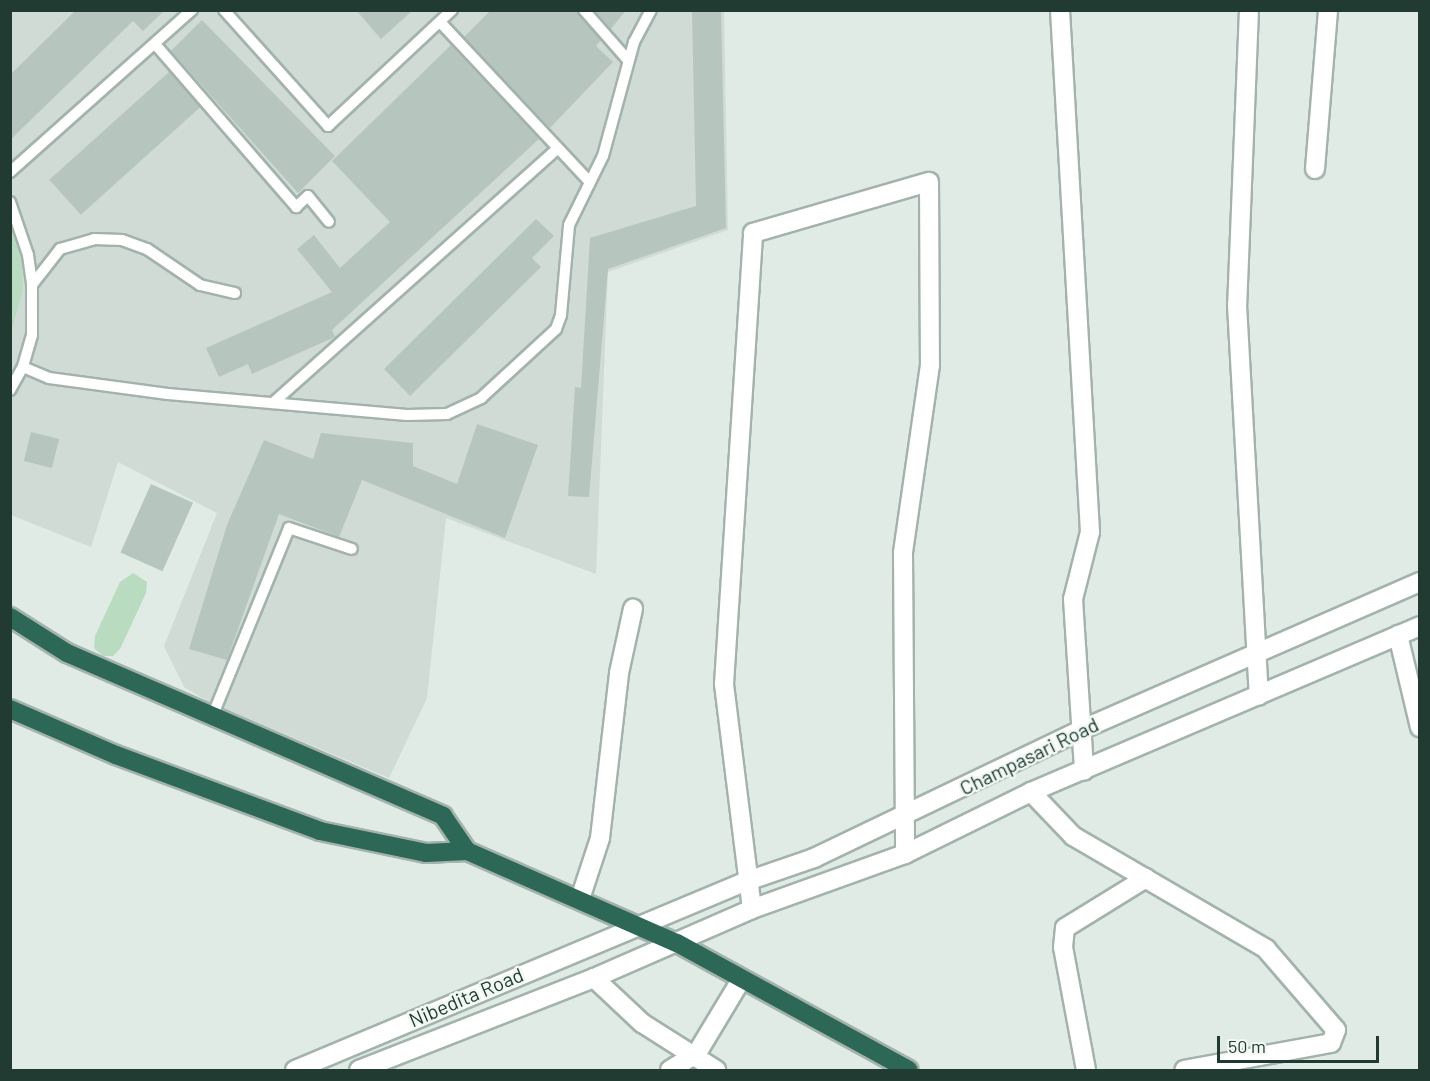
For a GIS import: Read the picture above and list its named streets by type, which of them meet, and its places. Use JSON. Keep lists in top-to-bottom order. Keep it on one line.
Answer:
{"streets":{"street":["Champasari Road","Nibedita Road"]},"crossings":[["Champasari Road","Nibedita Road"]],"scale_bar":"50 m"}
